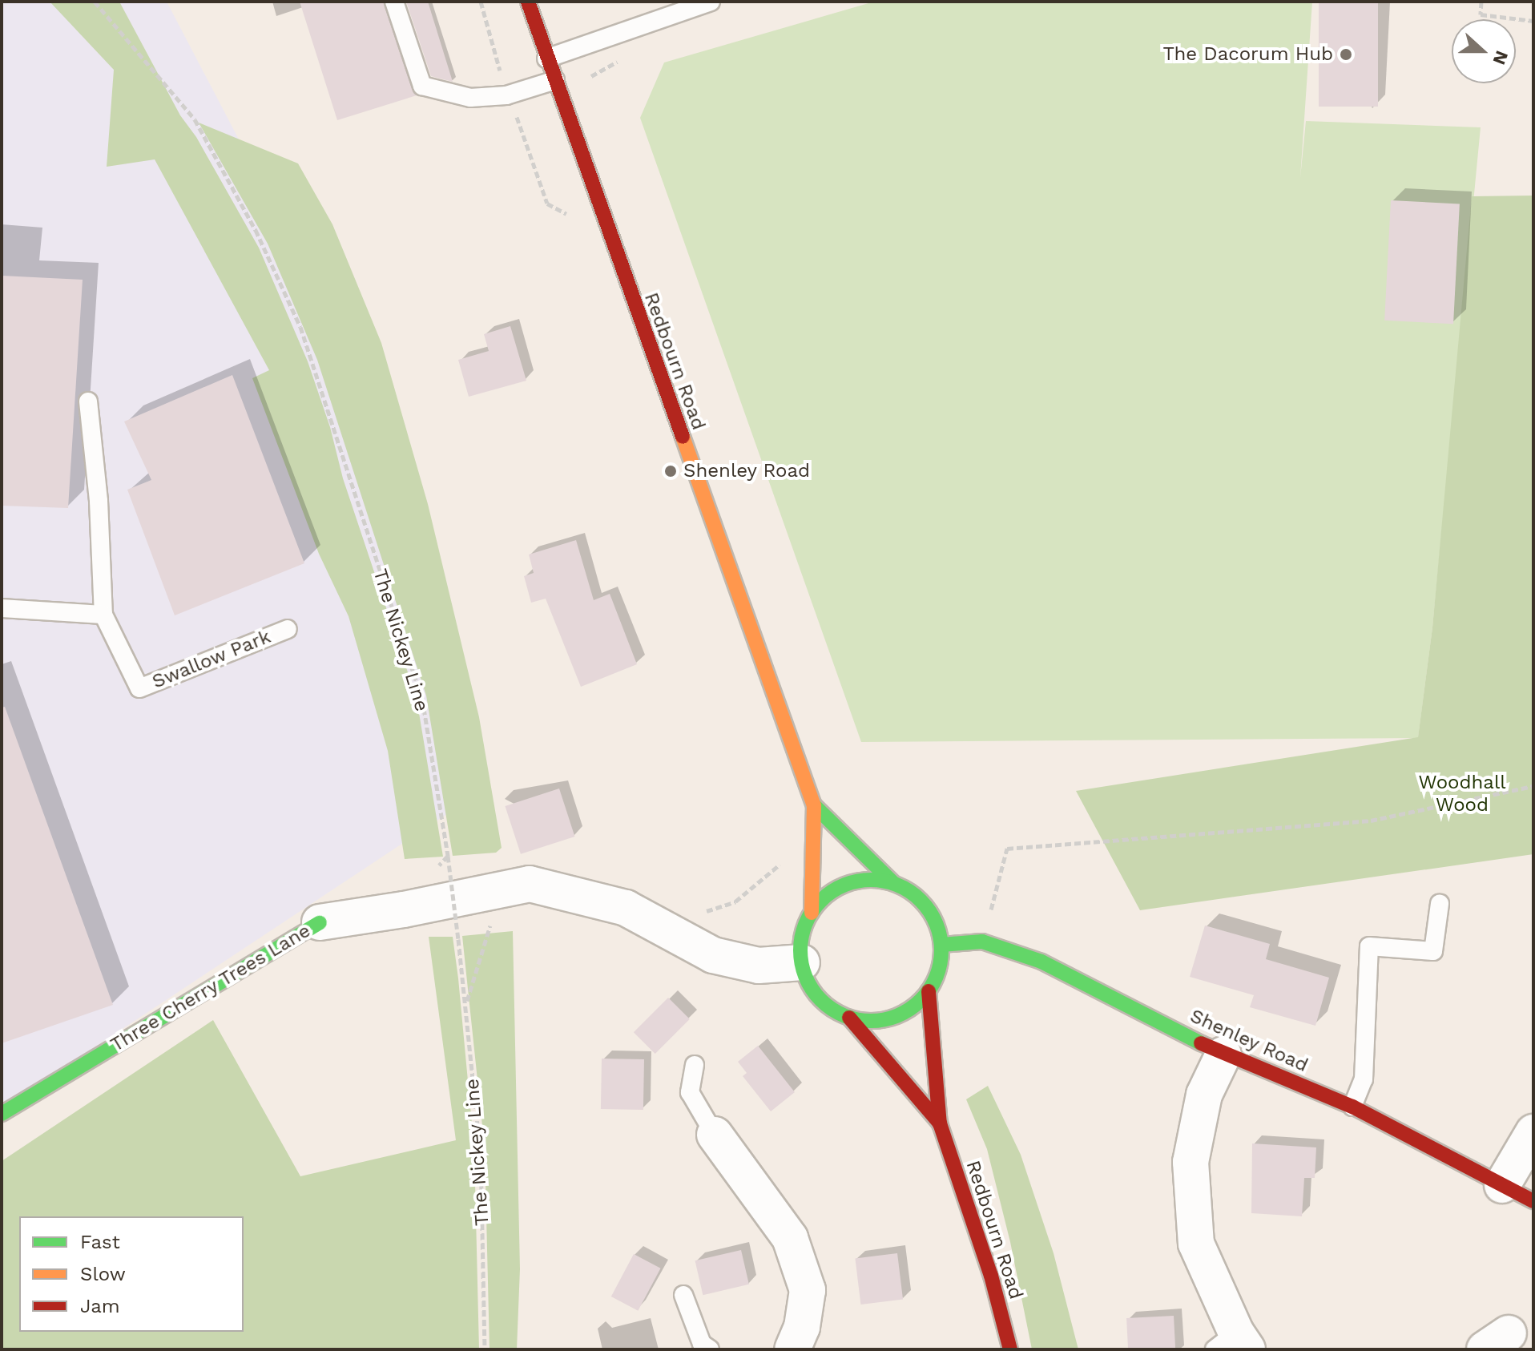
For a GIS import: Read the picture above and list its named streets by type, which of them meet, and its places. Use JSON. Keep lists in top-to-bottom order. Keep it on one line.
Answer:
{"streets":{"main road":["Redbourn Road","Three Cherry Trees Lane","Shenley Road"],"lane":["Swallow Park"],"path":["The Nickey Line"]},"crossings":[["Redbourn Road","Three Cherry Trees Lane"],["Redbourn Road","Shenley Road"],["Three Cherry Trees Lane","Shenley Road"]],"parks":["Woodhall Wood"],"places":["The Dacorum Hub","Shenley Road"],"legend":["Fast","Slow","Jam"],"north":"right"}
